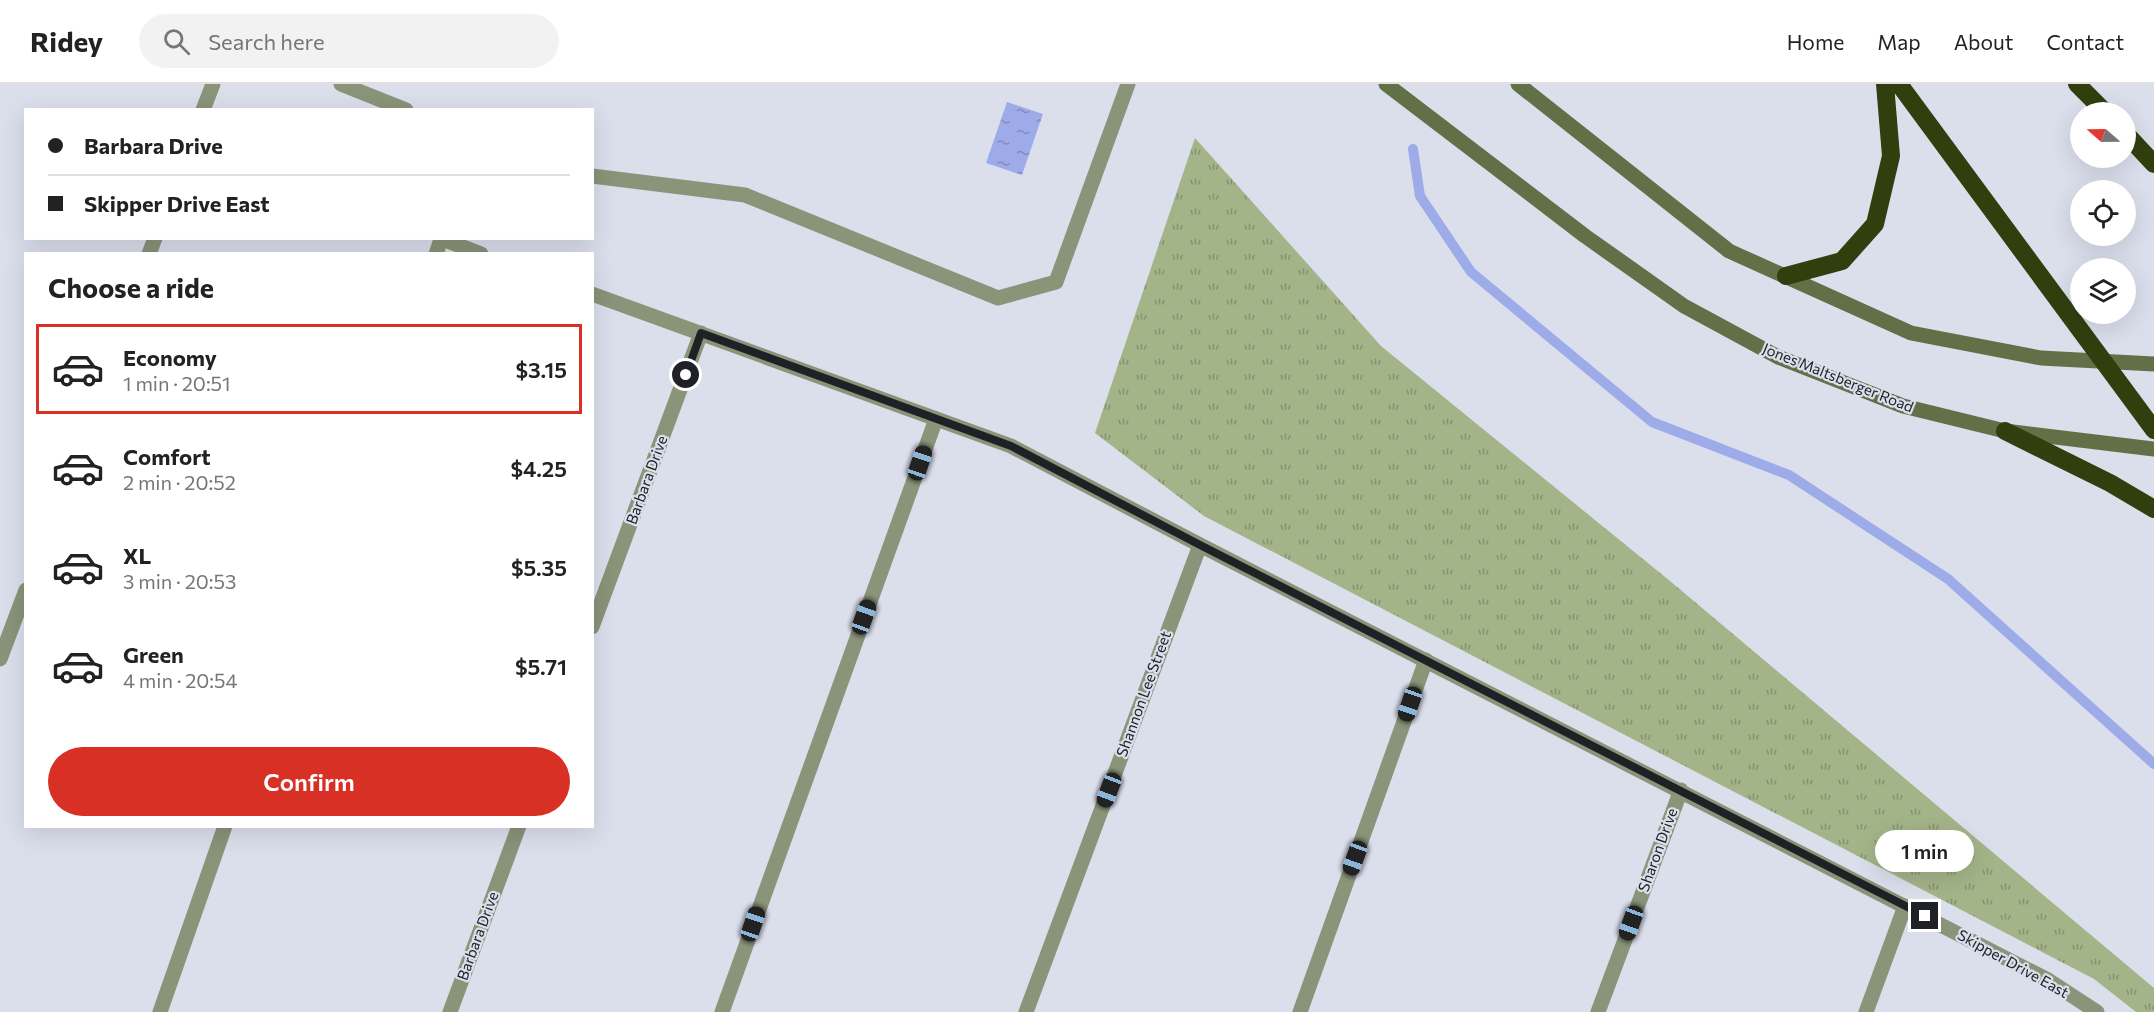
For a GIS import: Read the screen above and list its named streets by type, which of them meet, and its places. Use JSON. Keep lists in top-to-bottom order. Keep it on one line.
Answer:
{"streets":{"main road":["Jones Maltsberger Road"],"street":["Barbara Drive","Shannon Lee Street","Sharon Drive","Skipper Drive East"]},"crossings":[["Barbara Drive","Skipper Drive East"],["Shannon Lee Street","Skipper Drive East"],["Sharon Drive","Skipper Drive East"]],"north":"left","page":{"header":"Ridey","search":"Search here","nav":["Home","Map","About","Contact"],"banner":["Barbara Drive","Skipper Drive East"],"heading":"Choose a ride","list":[{"name":"Economy","note":"1 min · 20:51","value":"$3.15"},{"name":"Comfort","note":"2 min · 20:52","value":"$4.25"},{"name":"XL","note":"3 min · 20:53","value":"$5.35"},{"name":"Green","note":"4 min · 20:54","value":"$5.71"}],"buttons":"Confirm","bubble":"1 min"}}
